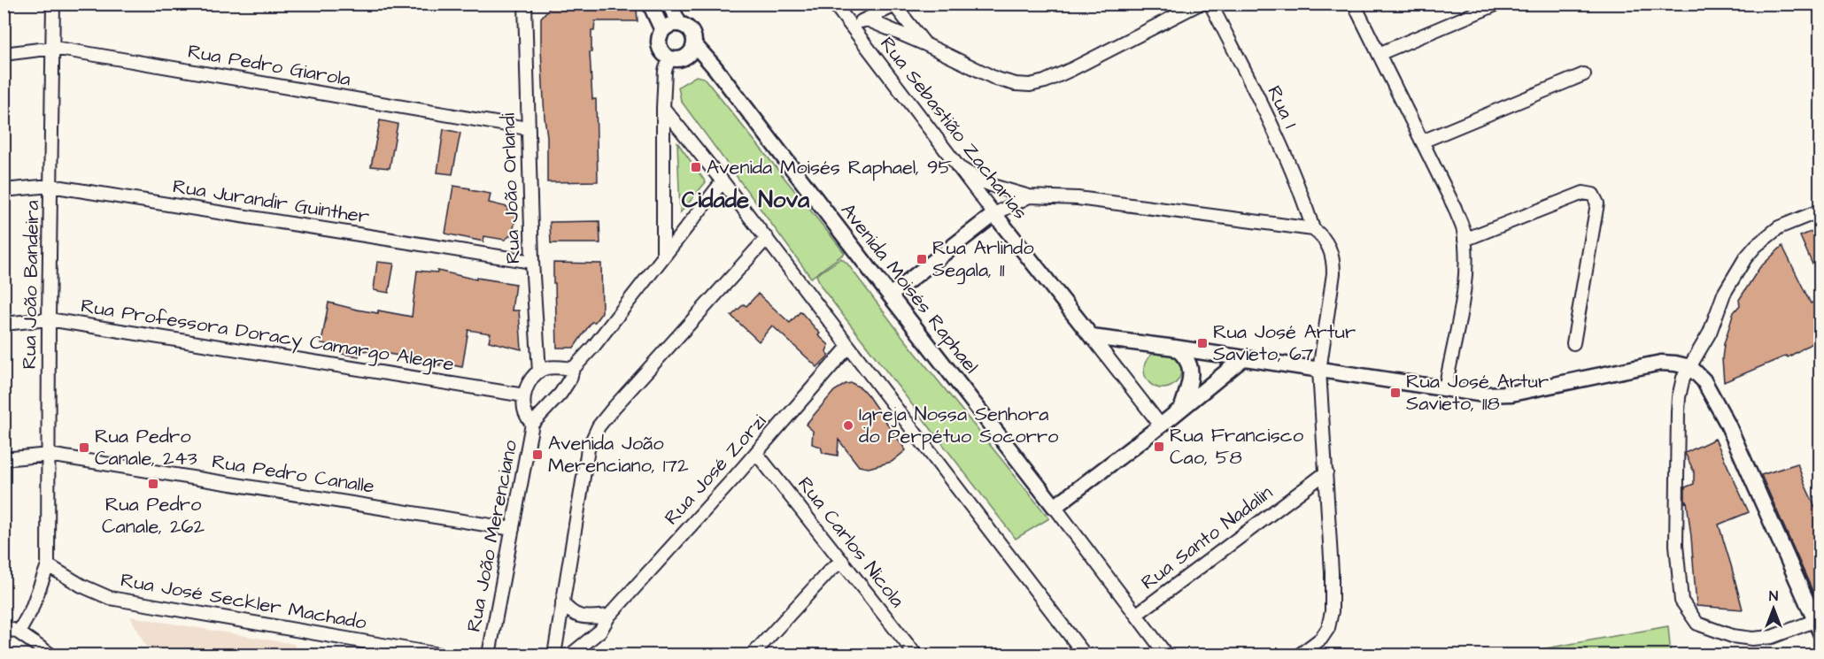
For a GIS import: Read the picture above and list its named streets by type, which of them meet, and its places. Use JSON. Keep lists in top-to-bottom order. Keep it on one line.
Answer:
{"streets":{"street":["Rua Pedro Giarola","Rua 1","Rua Sebastião Zacharias","Rua João Orlandi","Rua Jurandir Guinther","Rua João Bandeira","Avenida Moisés Raphael","Rua Professora Doracy Camargo Alegre","Rua José Zorzi","Rua Pedro Canalle","Rua João Merenciano","Rua Santo Nadalin","Rua Carlos Nicola","Rua José Seckler Machado"]},"crossings":[["Rua Pedro Giarola","Rua João Orlandi"],["Rua Pedro Giarola","Rua João Bandeira"],["Rua João Orlandi","Rua Jurandir Guinther"],["Rua Jurandir Guinther","Rua João Bandeira"],["Rua João Bandeira","Rua Professora Doracy Camargo Alegre"],["Rua João Bandeira","Rua Pedro Canalle"],["Rua João Bandeira","Rua José Seckler Machado"],["Avenida Moisés Raphael","Rua Santo Nadalin"],["Rua Professora Doracy Camargo Alegre","Rua João Merenciano"],["Rua José Zorzi","Rua Carlos Nicola"],["Rua Pedro Canalle","Rua João Merenciano"]],"districts":["Cidade Nova"],"places":{"transit":["Avenida Moisés Raphael, 95","Rua Arlindo Segala, 11","Rua José Artur Savieto, 67","Rua José Artur Savieto, 118","Rua Francisco Cao, 58","Rua Pedro Canale, 243","Avenida João Merenciano, 172","Rua Pedro Canale, 262"],"other":["Igreja Nossa Senhora do Perpétuo Socorro"]},"north":"top"}
